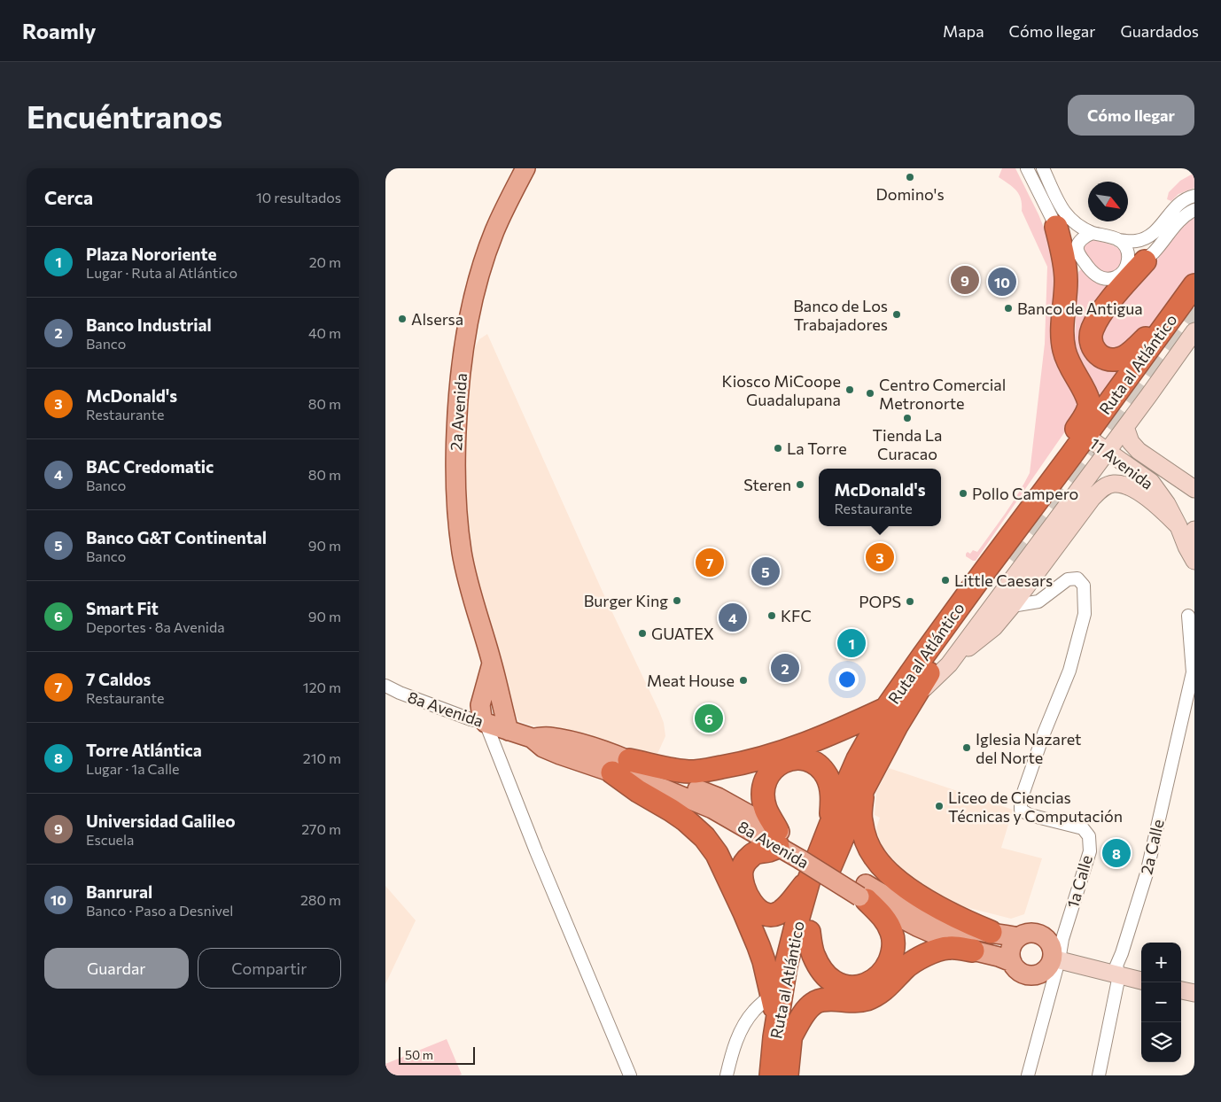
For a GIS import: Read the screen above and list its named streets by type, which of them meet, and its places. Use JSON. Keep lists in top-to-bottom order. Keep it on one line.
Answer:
{"streets":{"highway":["Ruta al Atlántico"],"main road":["2a Avenida","11 Avenida","8a Avenida"],"street":["2a Calle","1a Calle"]},"crossings":[["Ruta al Atlántico","11 Avenida"],["2a Avenida","8a Avenida"],["8a Avenida","1a Calle"]],"places":["Domino's","Banco de Antigua","Banco de Los Trabajadores","Alsersa","Kiosco MiCoope Guadalupana","Centro Comercial Metronorte","Tienda La Curacao","La Torre","Steren","Pollo Campero","Little Caesars","Burger King","POPS","KFC","GUATEX","Meat House","Iglesia Nazaret del Norte","Liceo de Ciencias Técnicas y Computación"],"scale_bar":"50 m","north":"bottom right","page":{"header":"Roamly","nav":["Mapa","Cómo llegar","Guardados"],"buttons":["Cómo llegar",["Guardar","Compartir"]],"title":"Encuéntranos","heading":["Cerca","10 resultados"],"list":[{"mark":"1","name":"Plaza Nororiente","note":"Lugar · Ruta al Atlántico","value":"20 m"},{"mark":"2","name":"Banco Industrial","note":"Banco","value":"40 m"},{"mark":"3","name":"McDonald's","note":"Restaurante","value":"80 m"},{"mark":"4","name":"BAC Credomatic","note":"Banco","value":"80 m"},{"mark":"5","name":"Banco G&T Continental","note":"Banco","value":"90 m"},{"mark":"6","name":"Smart Fit","note":"Deportes · 8a Avenida","value":"90 m"},{"mark":"7","name":"7 Caldos","note":"Restaurante","value":"120 m"},{"mark":"8","name":"Torre Atlántica","note":"Lugar · 1a Calle","value":"210 m"},{"mark":"9","name":"Universidad Galileo","note":"Escuela","value":"270 m"},{"mark":"10","name":"Banrural","note":"Banco · Paso a Desnivel","value":"280 m"}],"pins":["9","10","3","7","5","4","1","2","6","8"],"popup":["McDonald's","Restaurante"],"map_buttons":["+","−"],"scale":"50 m"}}
